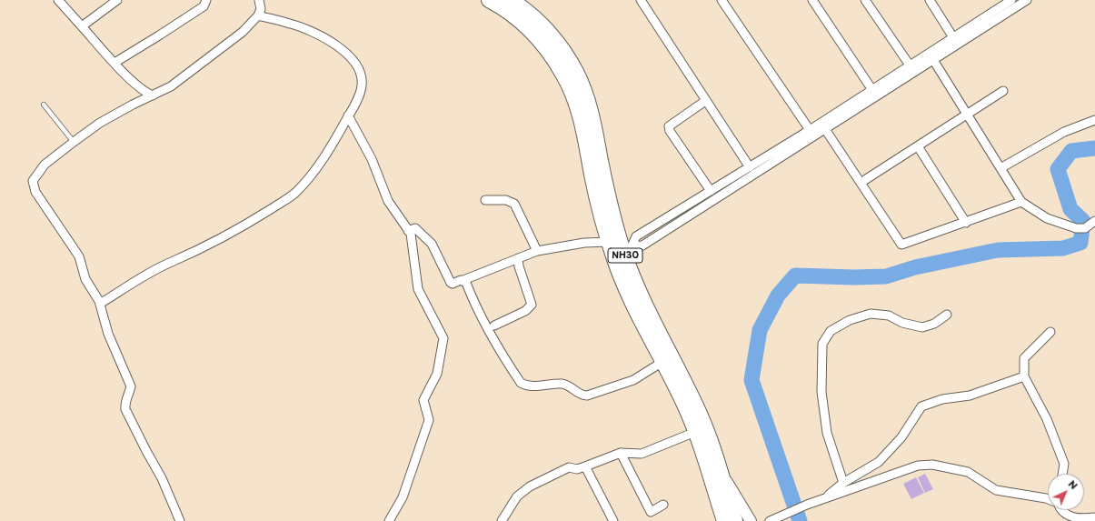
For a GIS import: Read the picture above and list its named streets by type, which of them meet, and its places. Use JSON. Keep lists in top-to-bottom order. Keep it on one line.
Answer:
{"streets":{"highway":["NH30"]},"north":"top right"}
